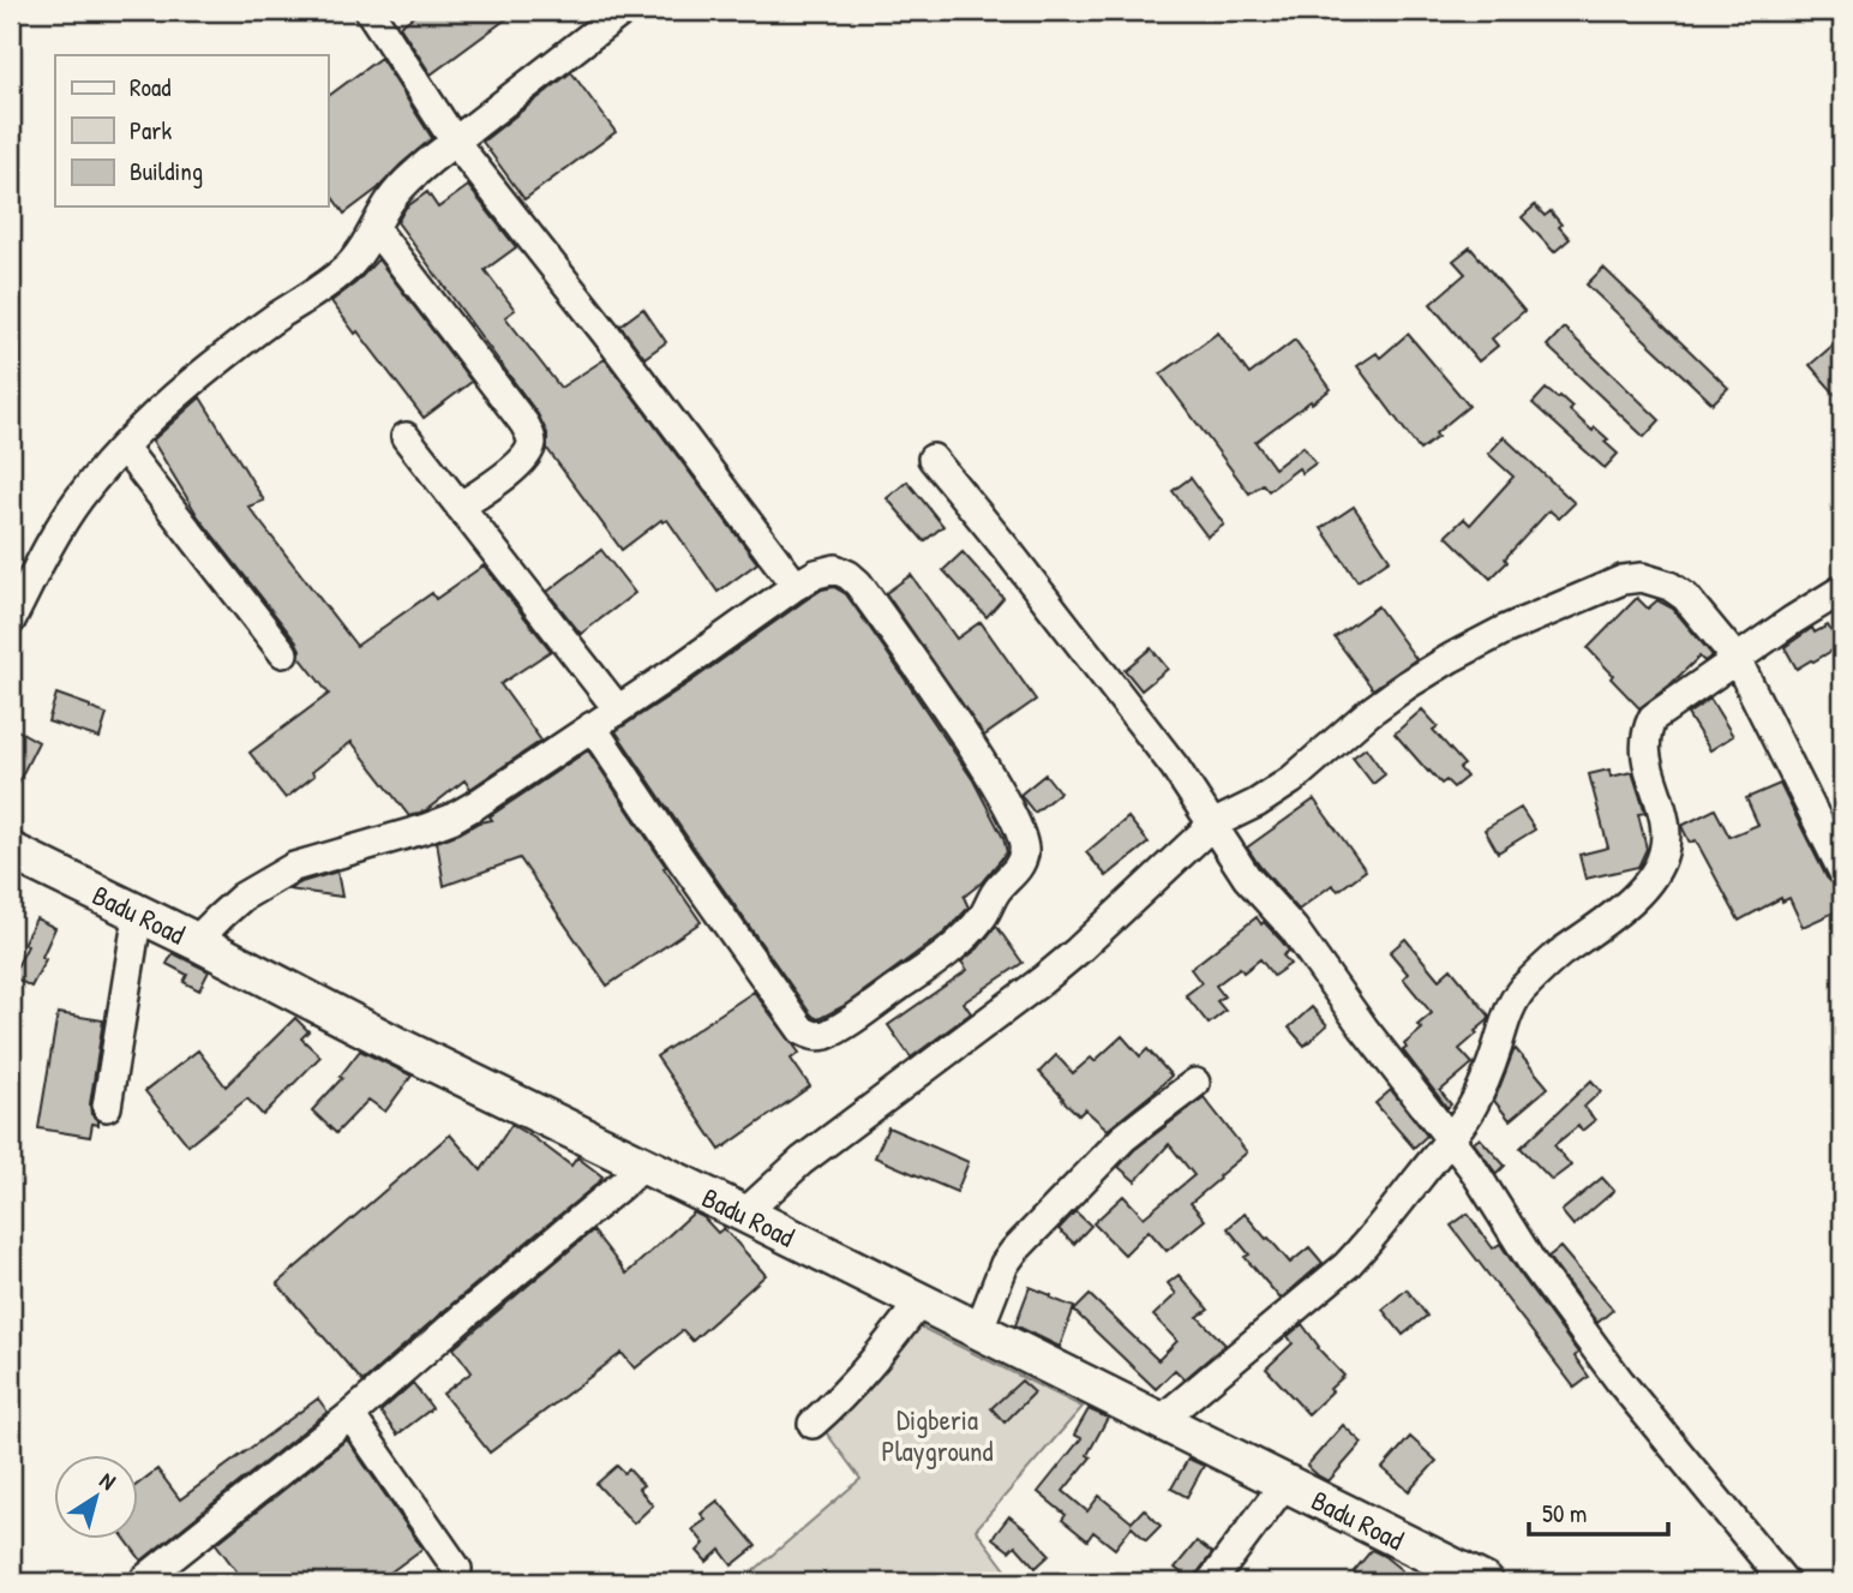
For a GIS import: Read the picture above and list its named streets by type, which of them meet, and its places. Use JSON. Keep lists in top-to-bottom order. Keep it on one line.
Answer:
{"streets":{"main road":["Badu Road"]},"parks":["Digberia Playground"],"legend":["Road","Park","Building"],"scale_bar":"50 m","north":"top right"}
